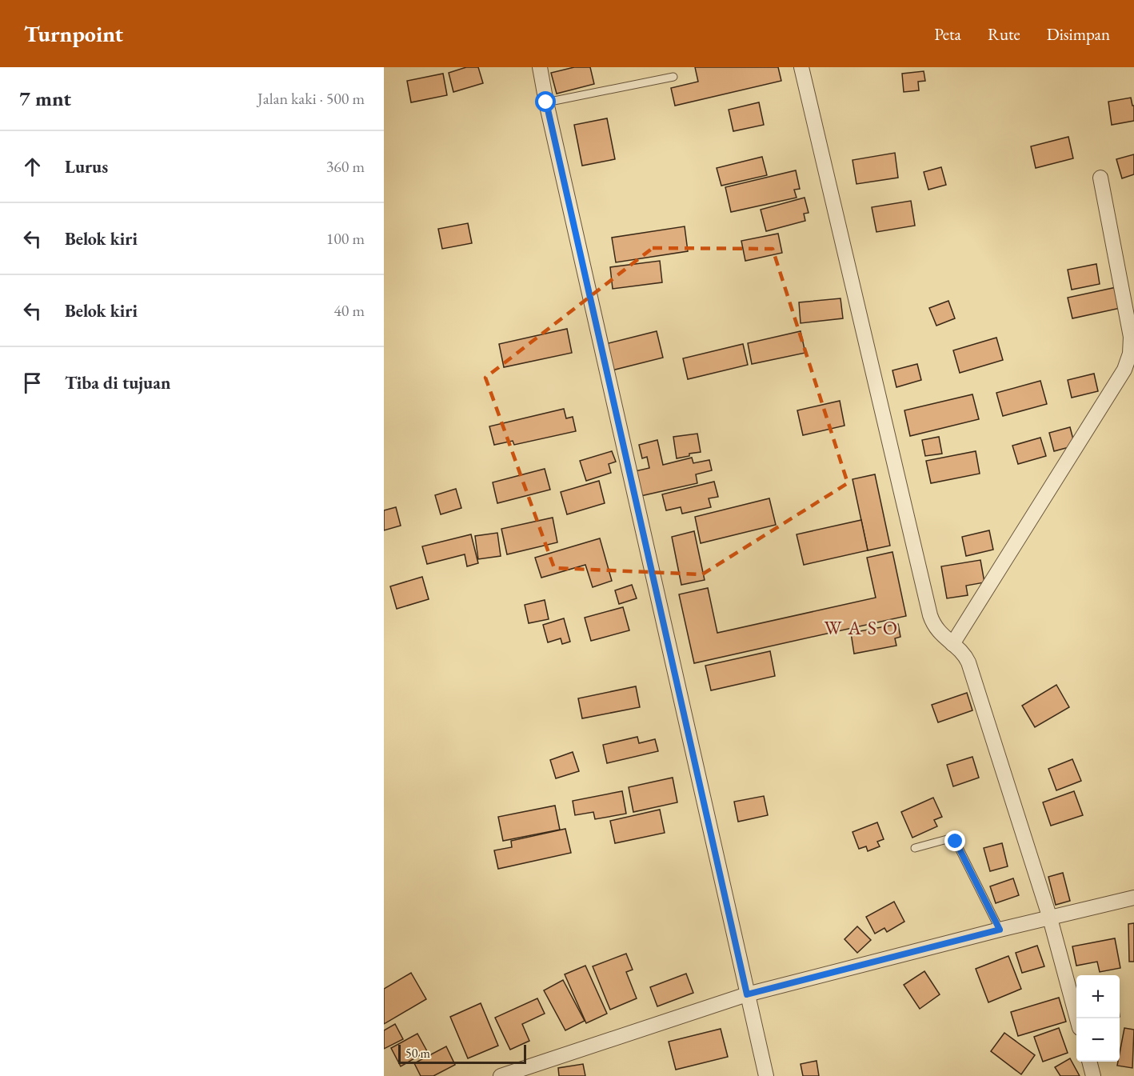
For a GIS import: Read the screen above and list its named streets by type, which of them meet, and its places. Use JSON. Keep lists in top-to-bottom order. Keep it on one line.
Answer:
{"districts":["W A S O"],"scale_bar":"50 m","page":{"header":"Turnpoint","nav":["Peta","Rute","Disimpan"],"heading":["7 mnt","Jalan kaki · 500 m"],"list":[["Lurus","360 m"],["Belok kiri","100 m"],["Belok kiri","40 m"],"Tiba di tujuan"],"map_buttons":["+","−"],"scale":"50 m"}}
